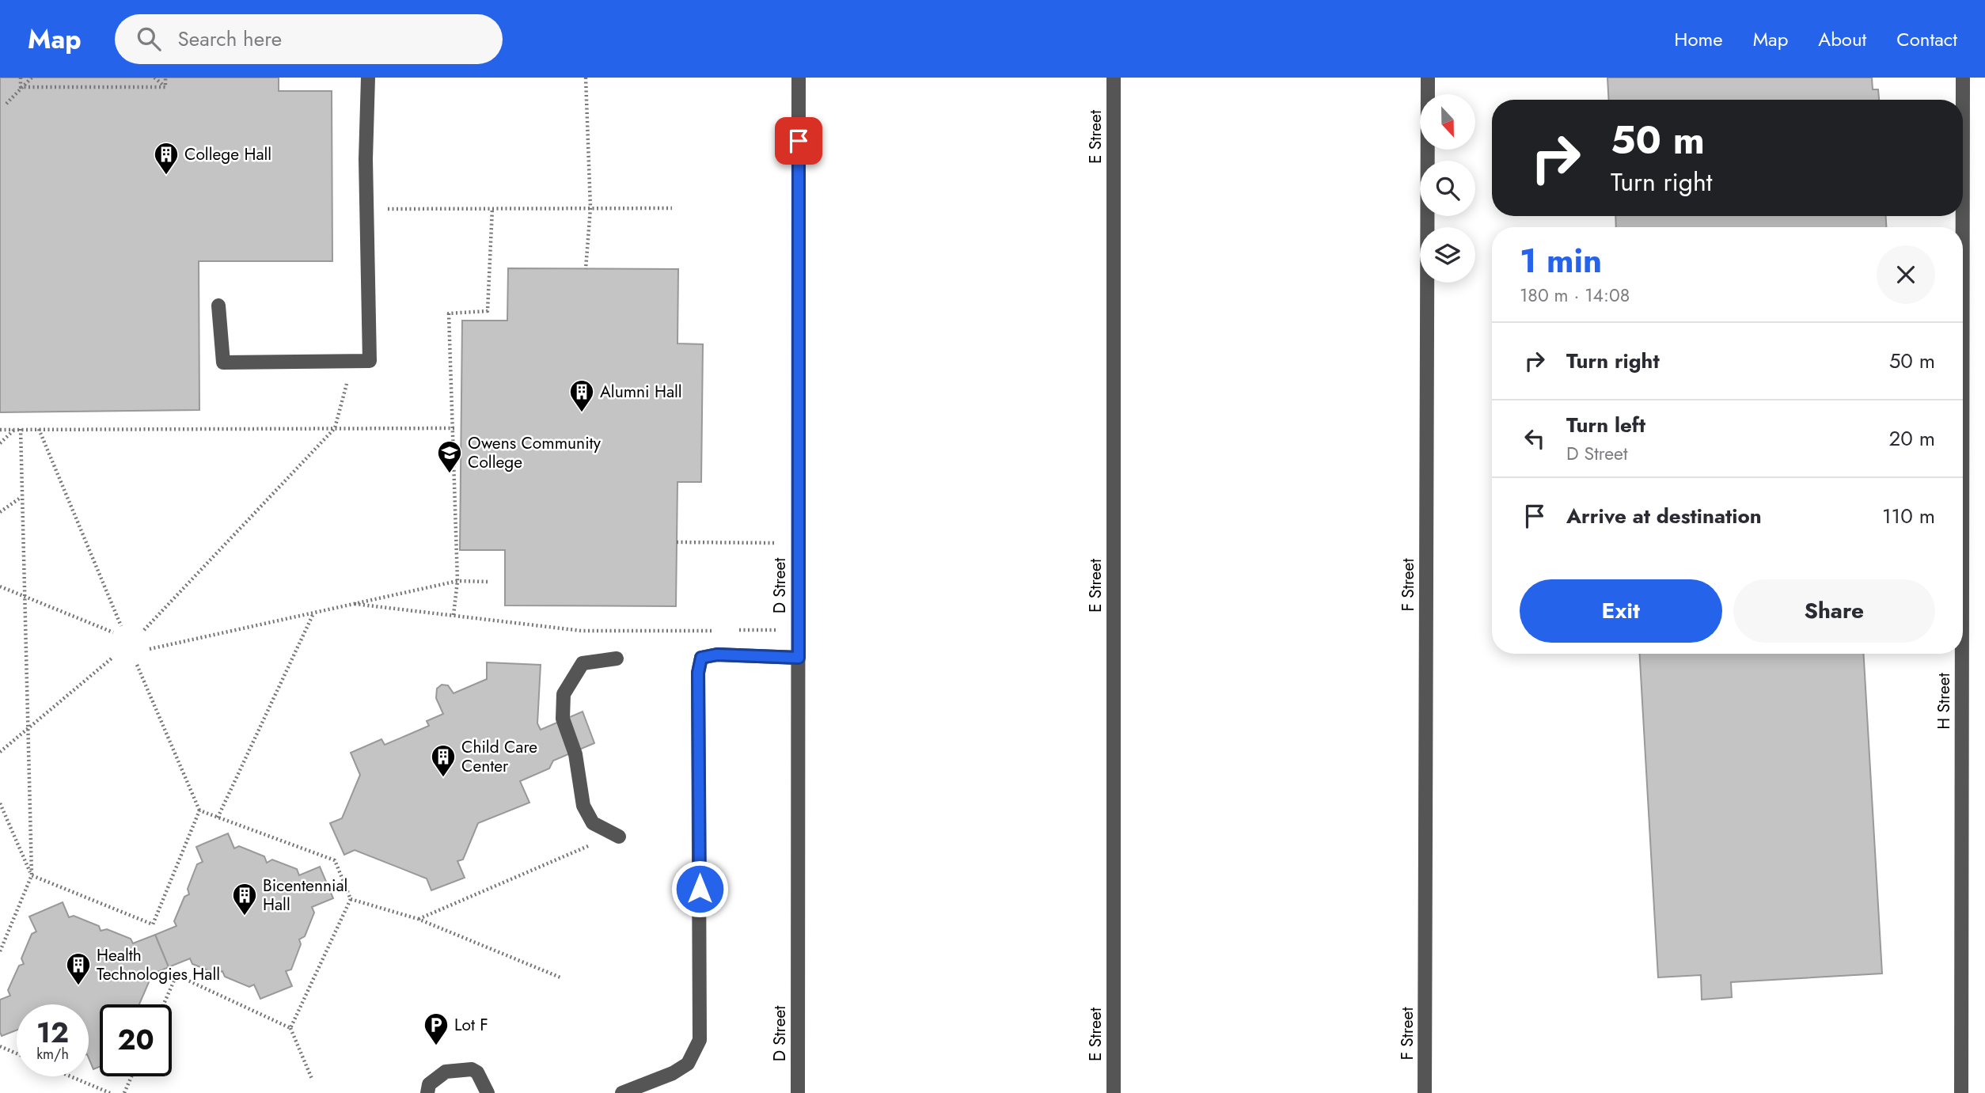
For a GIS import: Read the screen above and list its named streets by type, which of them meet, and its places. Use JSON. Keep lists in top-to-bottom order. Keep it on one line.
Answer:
{"streets":{"street":["E Street","F Street","D Street","H Street"]},"places":{"building":["College Hall","Alumni Hall","Child Care Center","Bicentennial Hall","Health Technologies Hall"],"school or university":["Owens Community College"],"parking":["Lot F"]},"north":"bottom","page":{"header":"Map","search":"Search here","nav":["Home","Map","About","Contact"],"turn":["50 m","Turn right"],"heading":["1 min","180 m · 14:08"],"list":[{"name":"Turn right","value":"50 m"},{"name":"Turn left","note":"D Street","value":"20 m"},{"name":"Arrive at destination","value":"110 m"}],"buttons":["Exit","Share"],"speed":"12 km/h","limit":"20"}}
